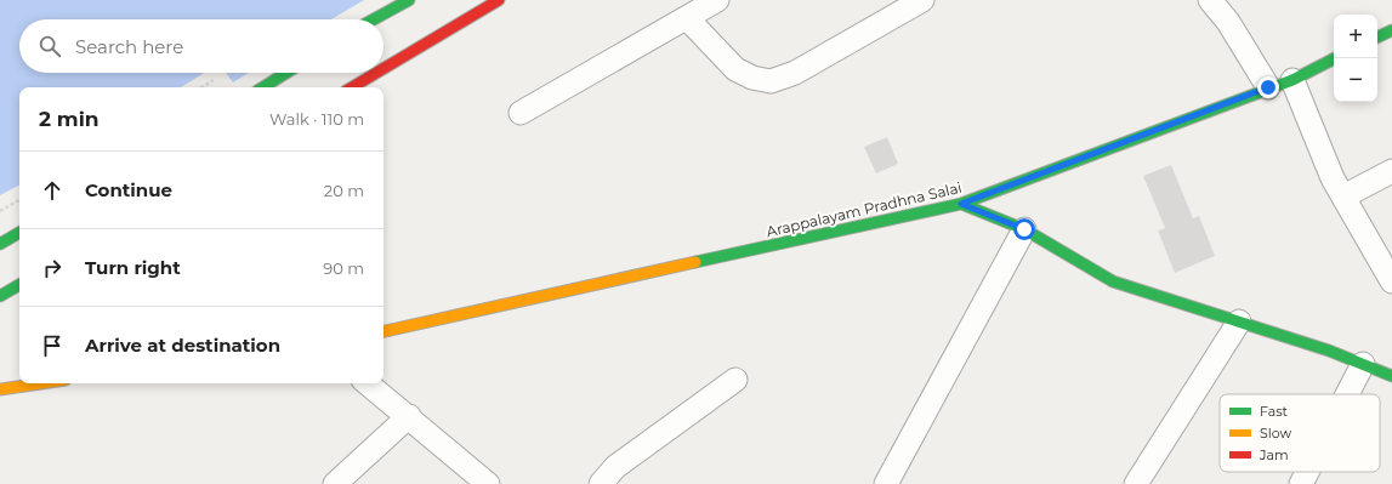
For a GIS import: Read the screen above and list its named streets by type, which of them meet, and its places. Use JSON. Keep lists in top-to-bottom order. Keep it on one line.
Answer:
{"streets":{"main road":["Arappalayam Pradhna Salai"]},"legend":["Fast","Slow","Jam"],"page":{"map_buttons":["+","−"],"search":"Search here","heading":["2 min","Walk · 110 m"],"list":[["Continue","20 m"],["Turn right","90 m"],"Arrive at destination"]}}
